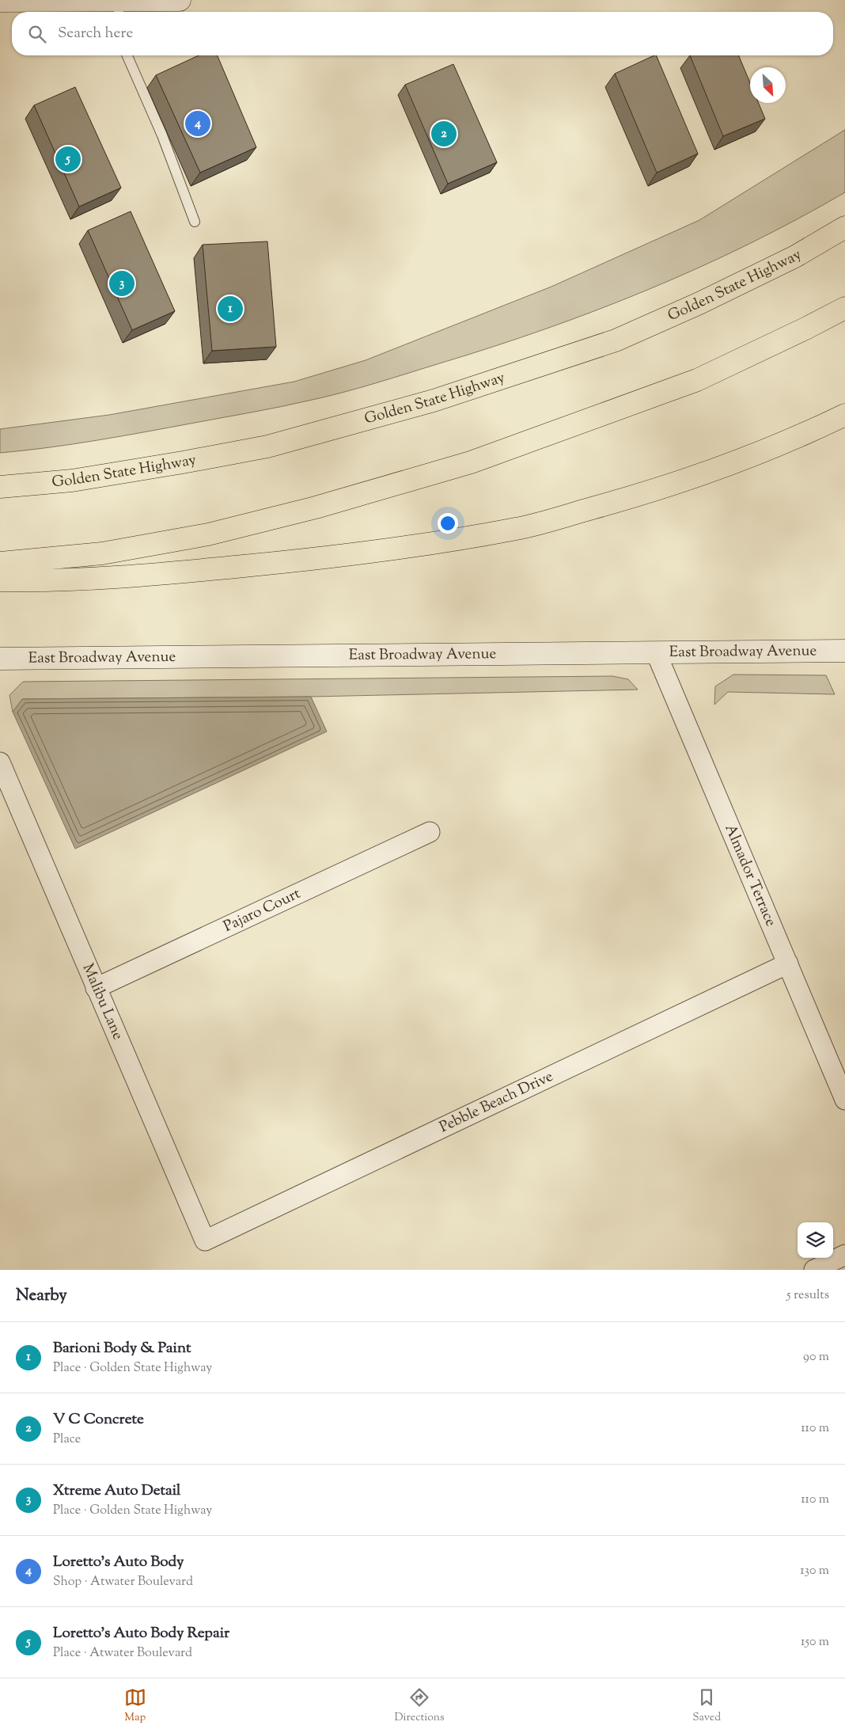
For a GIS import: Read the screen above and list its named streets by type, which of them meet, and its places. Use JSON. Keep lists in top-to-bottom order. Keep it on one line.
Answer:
{"streets":{"highway":["Golden State Highway"],"main road":["East Broadway Avenue"],"street":["Almador Terrace","Pajaro Court","Malibu Lane","Pebble Beach Drive"]},"crossings":[["East Broadway Avenue","Almador Terrace"],["Almador Terrace","Pebble Beach Drive"],["Pajaro Court","Malibu Lane"],["Malibu Lane","Pebble Beach Drive"]],"north":"bottom right","page":{"search":"Search here","pins":["4","2","5","3","1"],"heading":["Nearby","5 results"],"list":[{"mark":"1","name":"Barioni Body & Paint","note":"Place · Golden State Highway","value":"90 m"},{"mark":"2","name":"V C Concrete","note":"Place","value":"110 m"},{"mark":"3","name":"Xtreme Auto Detail","note":"Place · Golden State Highway","value":"110 m"},{"mark":"4","name":"Loretto's Auto Body","note":"Shop · Atwater Boulevard","value":"130 m"},{"mark":"5","name":"Loretto's Auto Body Repair","note":"Place · Atwater Boulevard","value":"150 m"}],"nav":["Map","Directions","Saved"]}}
